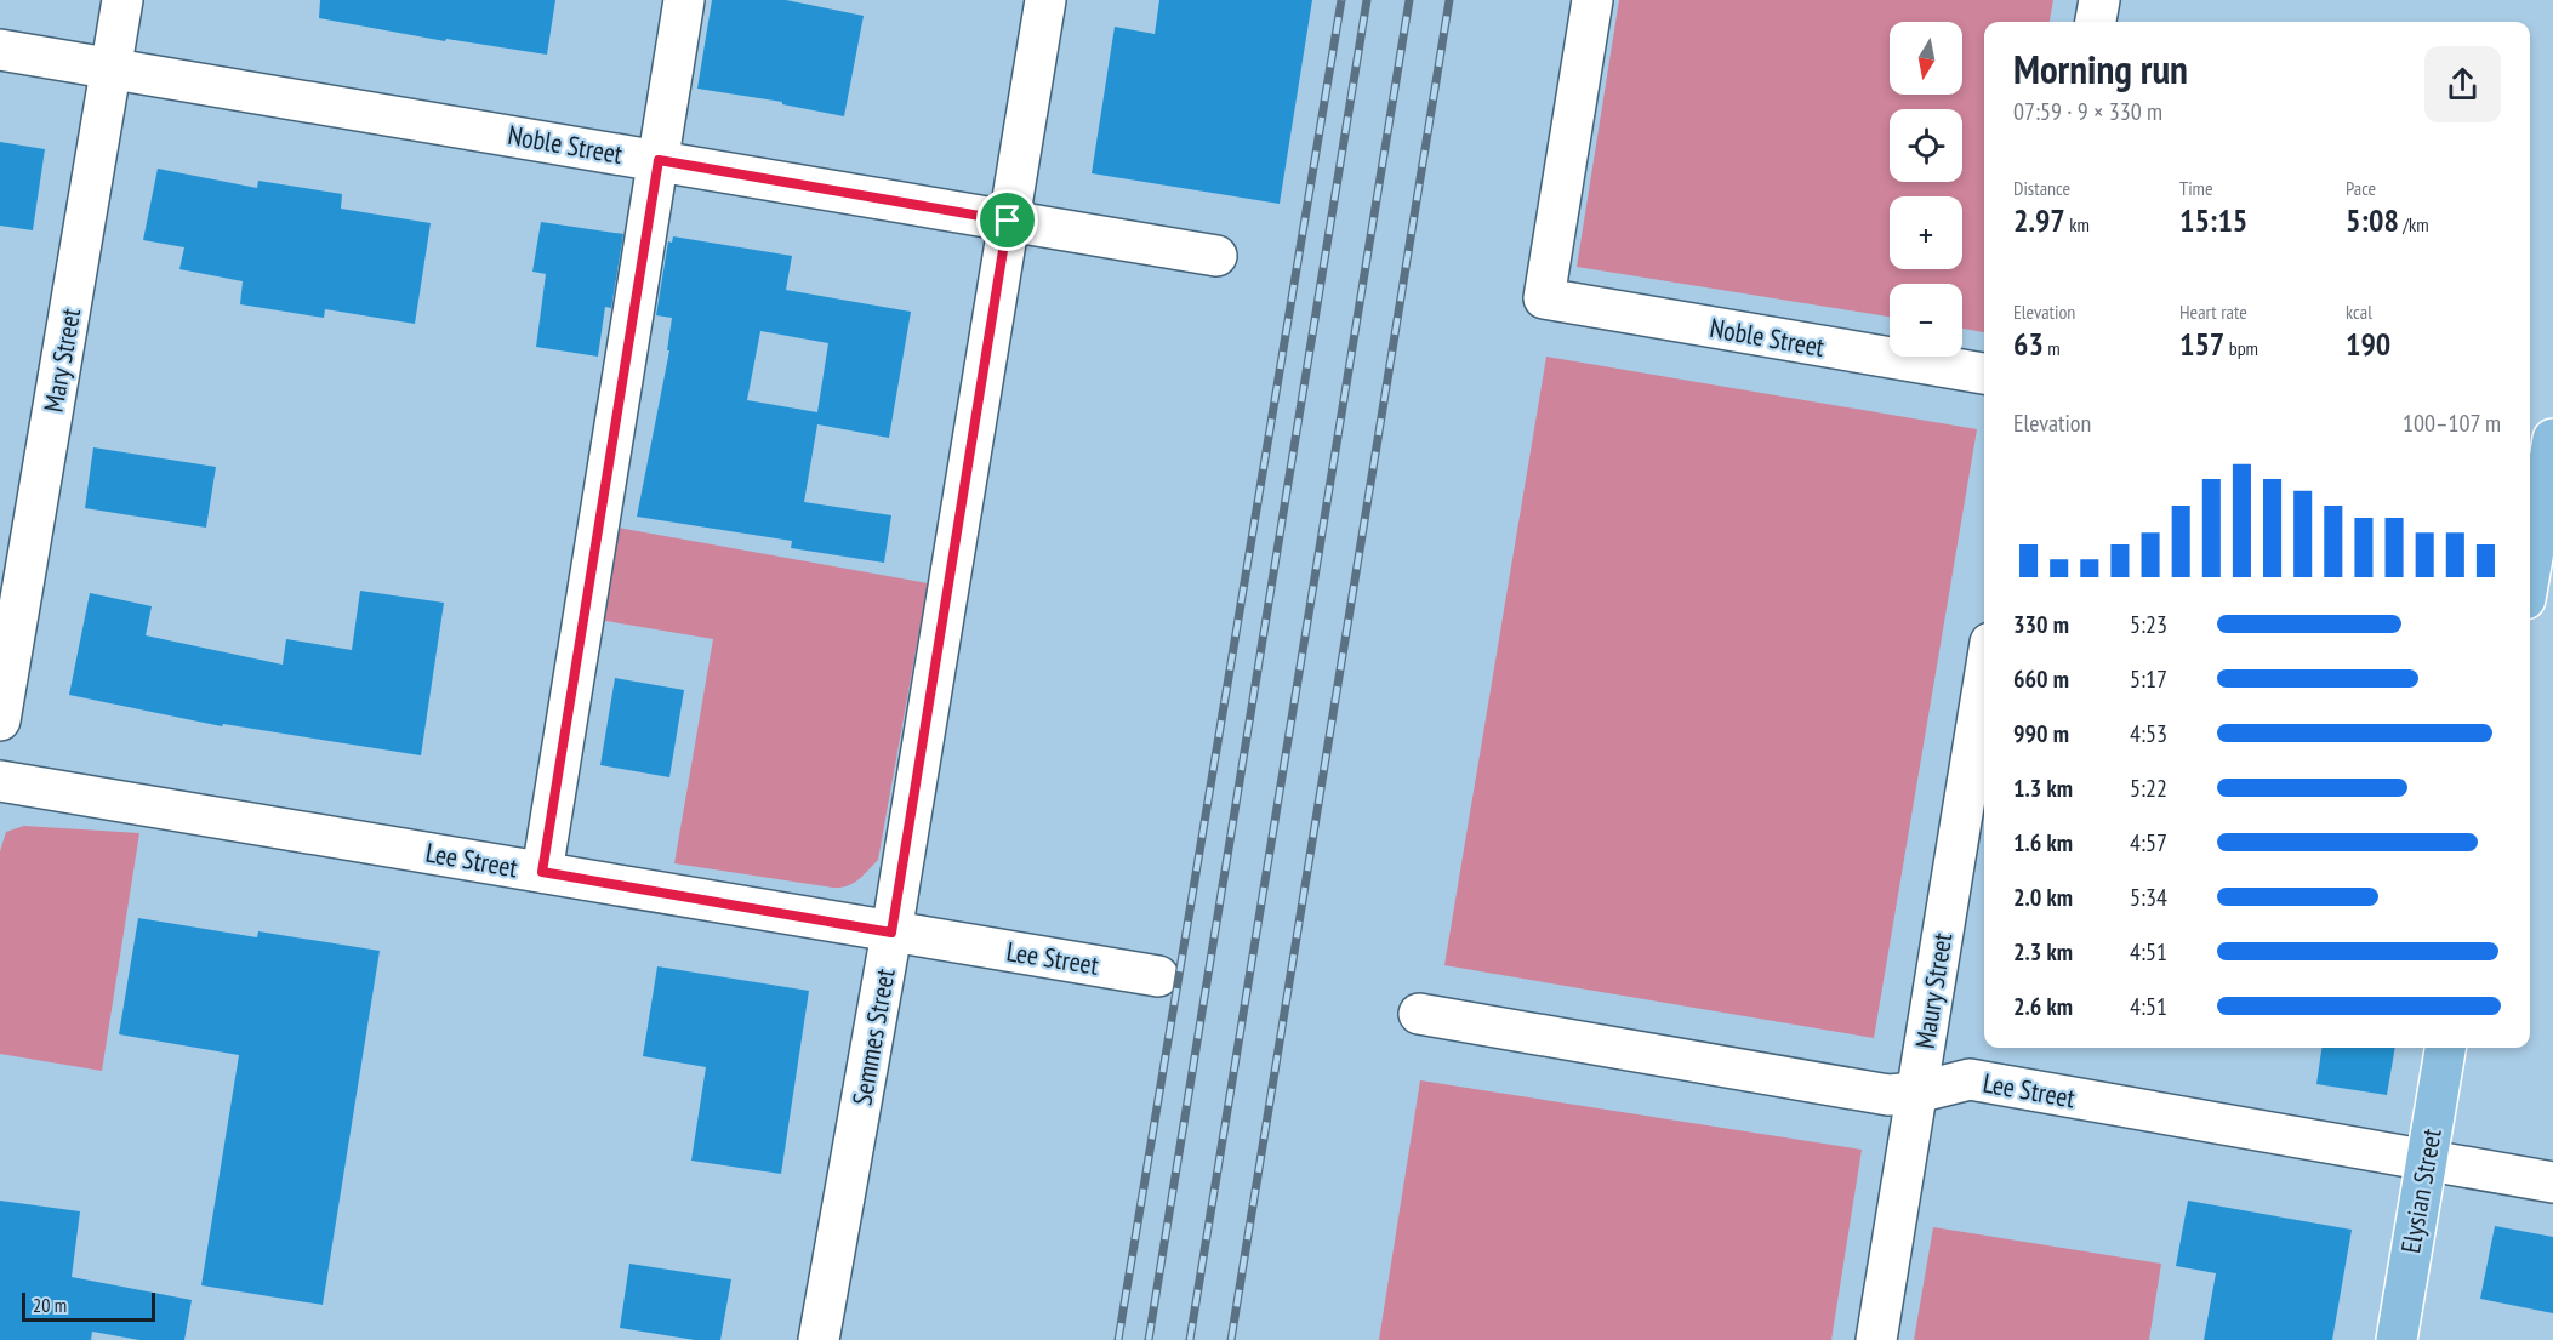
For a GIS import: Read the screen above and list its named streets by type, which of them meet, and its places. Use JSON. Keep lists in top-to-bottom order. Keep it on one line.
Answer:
{"streets":{"main road":["Elysian Street"],"street":["Noble Street","Mary Street","Lee Street","Maury Street","Semmes Street"]},"crossings":[["Noble Street","Mary Street"],["Noble Street","Semmes Street"],["Lee Street","Maury Street"],["Lee Street","Semmes Street"],["Lee Street","Elysian Street"]],"scale_bar":"20 m","north":"bottom","page":{"map_buttons":["+","−"],"heading":["Morning run","07:59 · 9 × 330 m"],"stats":[["Distance","2.97 km"],["Time","15:15"],["Pace","5:08 /km"],["Elevation","63 m"],["Heart rate","157 bpm"],["kcal","190"]],"chart":["Elevation","100–107 m"],"list":[{"name":"330 m","note":"5:23"},{"name":"660 m","note":"5:17"},{"name":"990 m","note":"4:53"},{"name":"1.3 km","note":"5:22"},{"name":"1.6 km","note":"4:57"},{"name":"2.0 km","note":"5:34"},{"name":"2.3 km","note":"4:51"},{"name":"2.6 km","note":"4:51"}],"scale":"20 m"}}
